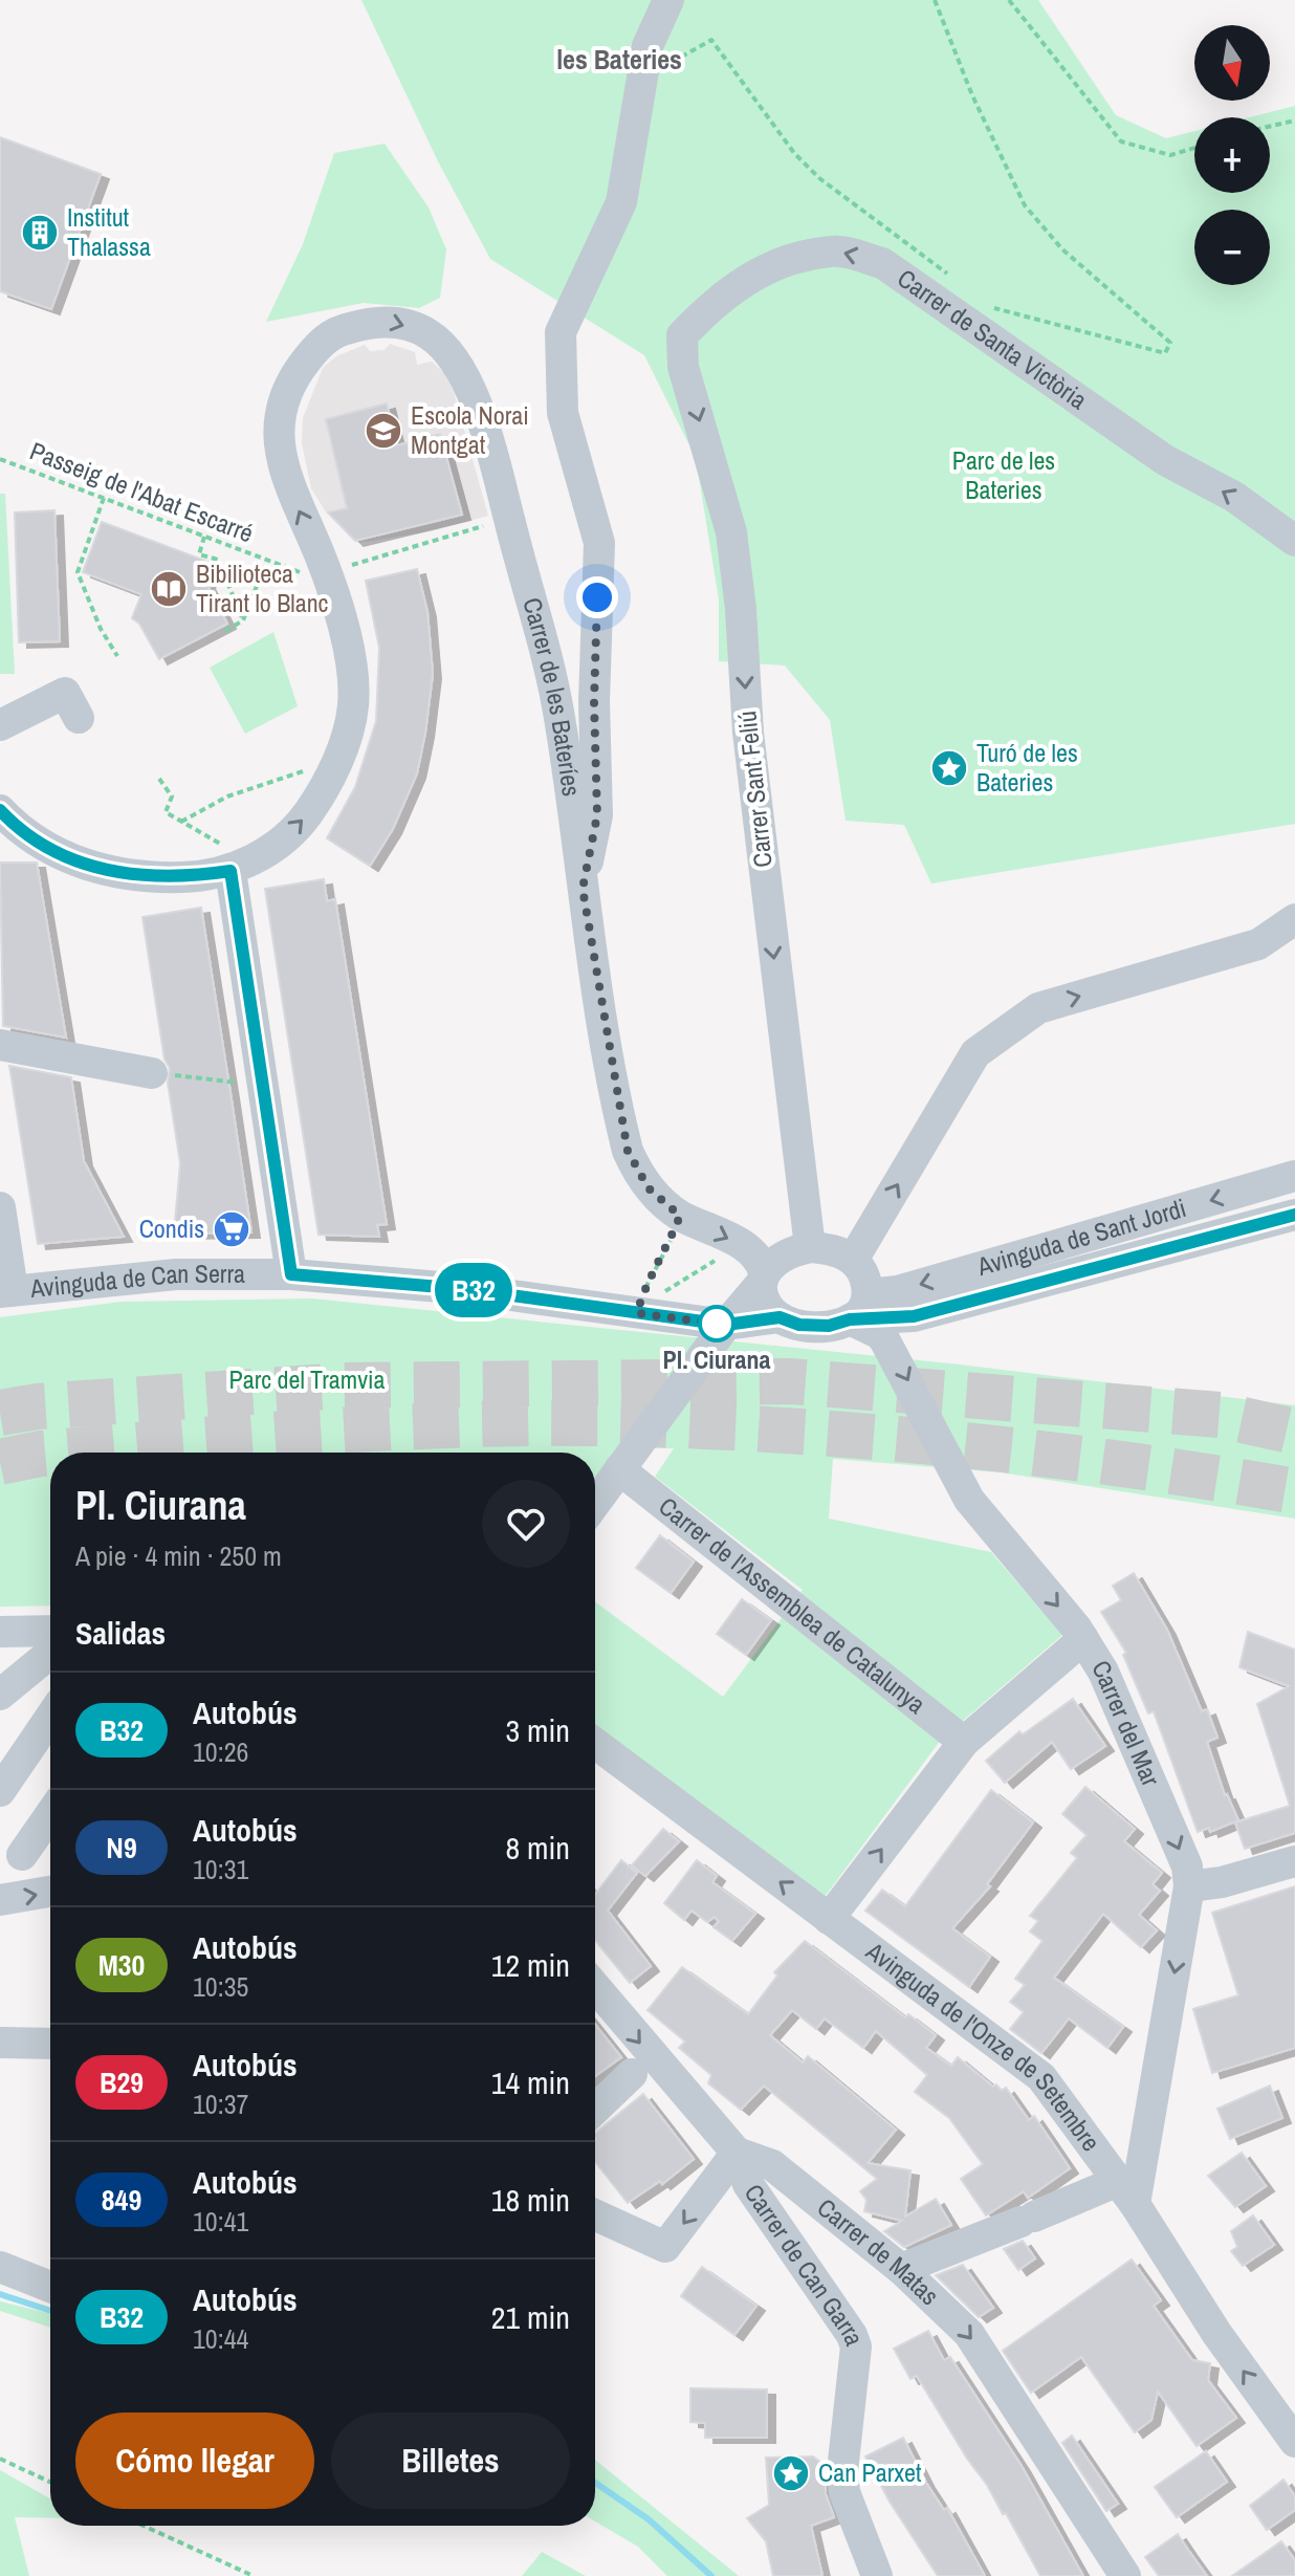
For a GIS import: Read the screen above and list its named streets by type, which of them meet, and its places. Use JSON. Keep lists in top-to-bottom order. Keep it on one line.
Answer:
{"streets":{"street":["Carrer de Santa Victòria","Carrer de les Bateríes","Carrer Sant Feliú","Avinguda de Sant Jordi","Avinguda de Can Serra","Carrer de l'Assemblea de Catalunya","Carrer del Mar","Avinguda de l'Onze de Setembre","Carrer de Matas","Carrer de Can Garra"],"path":["Passeig de l'Abat Escarré"]},"crossings":[["Carrer de Santa Victòria","Carrer Sant Feliú"],["Carrer de les Bateríes","Carrer Sant Feliú"],["Carrer de les Bateríes","Avinguda de Sant Jordi"],["Carrer de les Bateríes","Avinguda de Can Serra"],["Carrer de les Bateríes","Carrer del Mar"],["Carrer Sant Feliú","Avinguda de Sant Jordi"],["Carrer Sant Feliú","Avinguda de Can Serra"],["Carrer Sant Feliú","Carrer del Mar"],["Avinguda de Sant Jordi","Avinguda de Can Serra"],["Avinguda de Sant Jordi","Carrer del Mar"],["Avinguda de Can Serra","Carrer del Mar"],["Carrer del Mar","Avinguda de l'Onze de Setembre"],["Carrer de Matas","Carrer de Can Garra"]],"one_way":["Carrer de Santa Victòria","Carrer del Mar","Avinguda de l'Onze de Setembre","Carrer de Matas"],"districts":["les Bateries"],"parks":["Parc de les Bateries","Parc del Tramvia"],"places":{"building":["Institut Thalassa"],"school or university":["Escola Norai Montgat"],"library":["Bibilioteca Tirant lo Blanc"],"place":["Turó de les Bateries","Can Parxet"],"supermarket":["Condis"],"other":["Pl. Ciurana"]},"lines":["bus line B32"],"north":"bottom","page":{"on_map":"B32","map_buttons":["+","−"],"heading":[["Pl. Ciurana","A pie · 4 min · 250 m"],"Salidas"],"list":[{"mark":"B32","name":"Autobús","note":"10:26","value":"3 min"},{"mark":"N9","name":"Autobús","note":"10:31","value":"8 min"},{"mark":"M30","name":"Autobús","note":"10:35","value":"12 min"},{"mark":"B29","name":"Autobús","note":"10:37","value":"14 min"},{"mark":"849","name":"Autobús","note":"10:41","value":"18 min"},{"mark":"B32","name":"Autobús","note":"10:44","value":"21 min"}],"buttons":["Cómo llegar","Billetes"]}}
